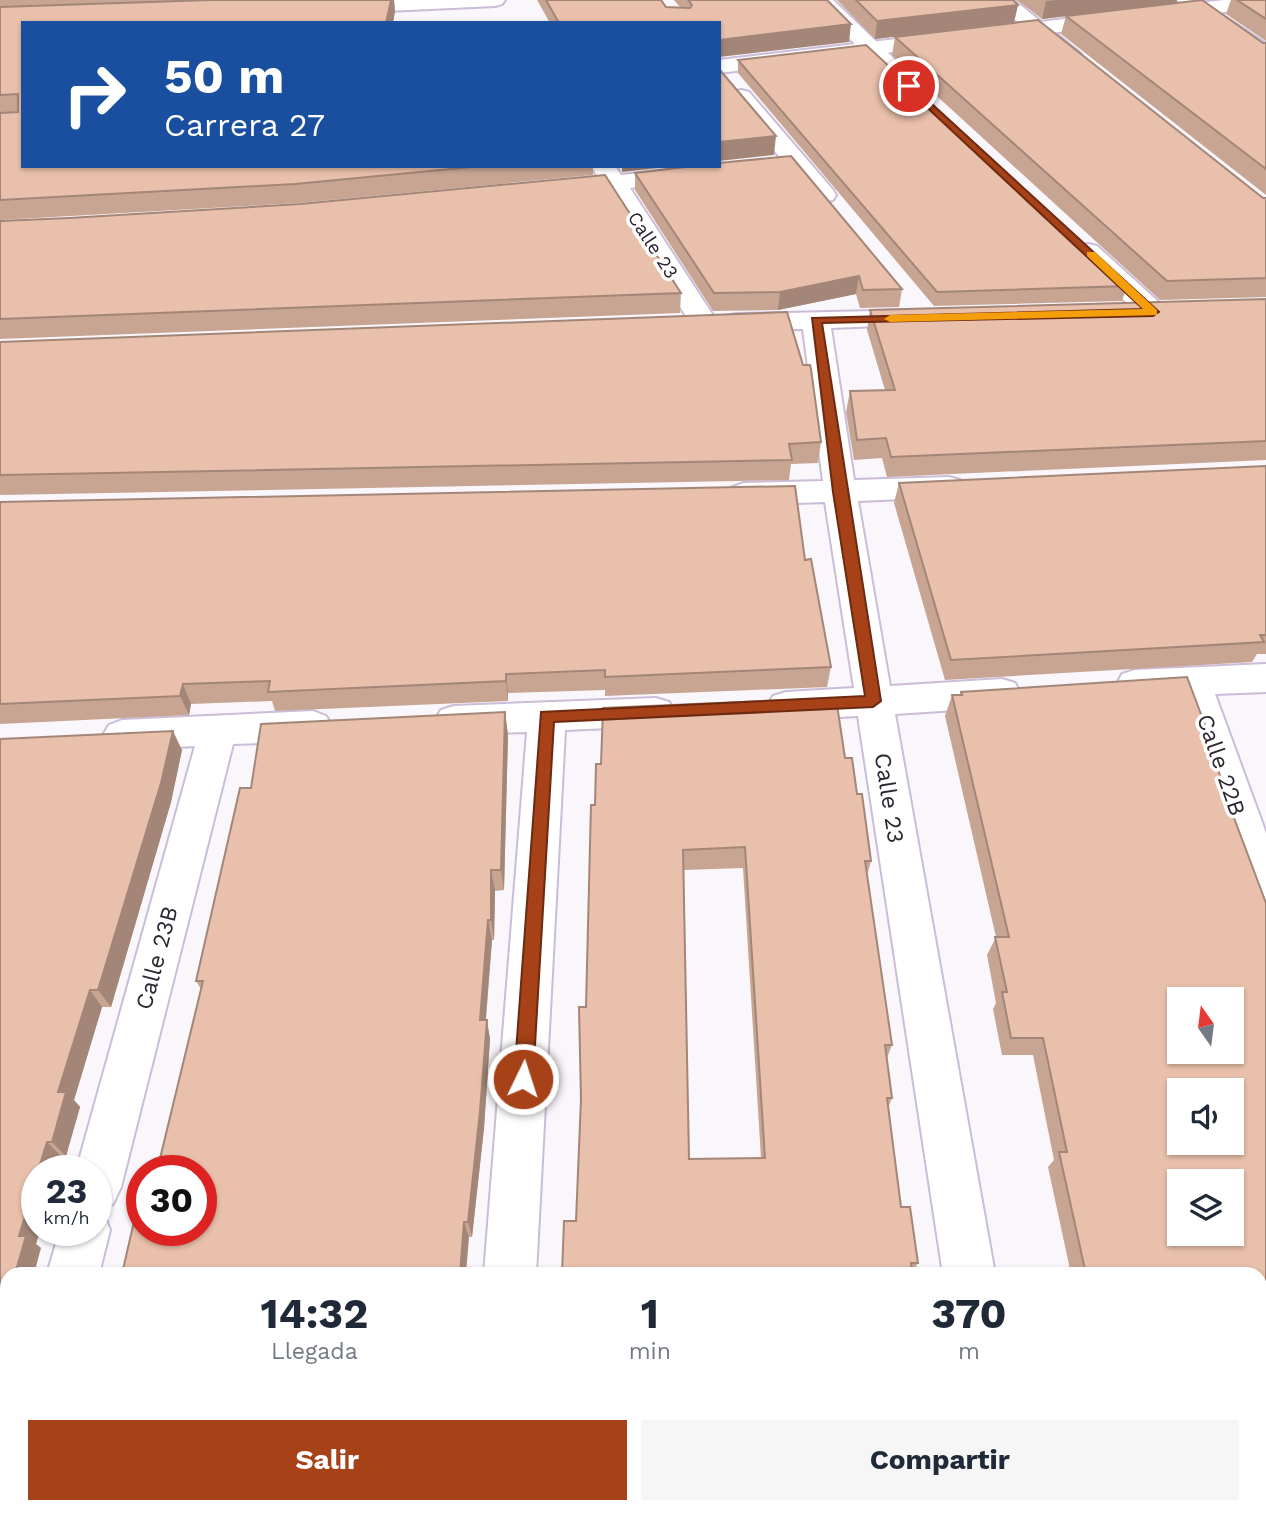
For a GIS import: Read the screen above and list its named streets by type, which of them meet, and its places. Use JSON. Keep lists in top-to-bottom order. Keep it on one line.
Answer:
{"streets":{"street":["Calle 23","Calle 22B","Calle 23B"]},"north":"top","page":{"turn":["50 m","Carrera 27"],"speed":"23 km/h","limit":"30","eta":["14:32","Llegada","1","min","370","m"],"buttons":["Salir","Compartir"]}}
